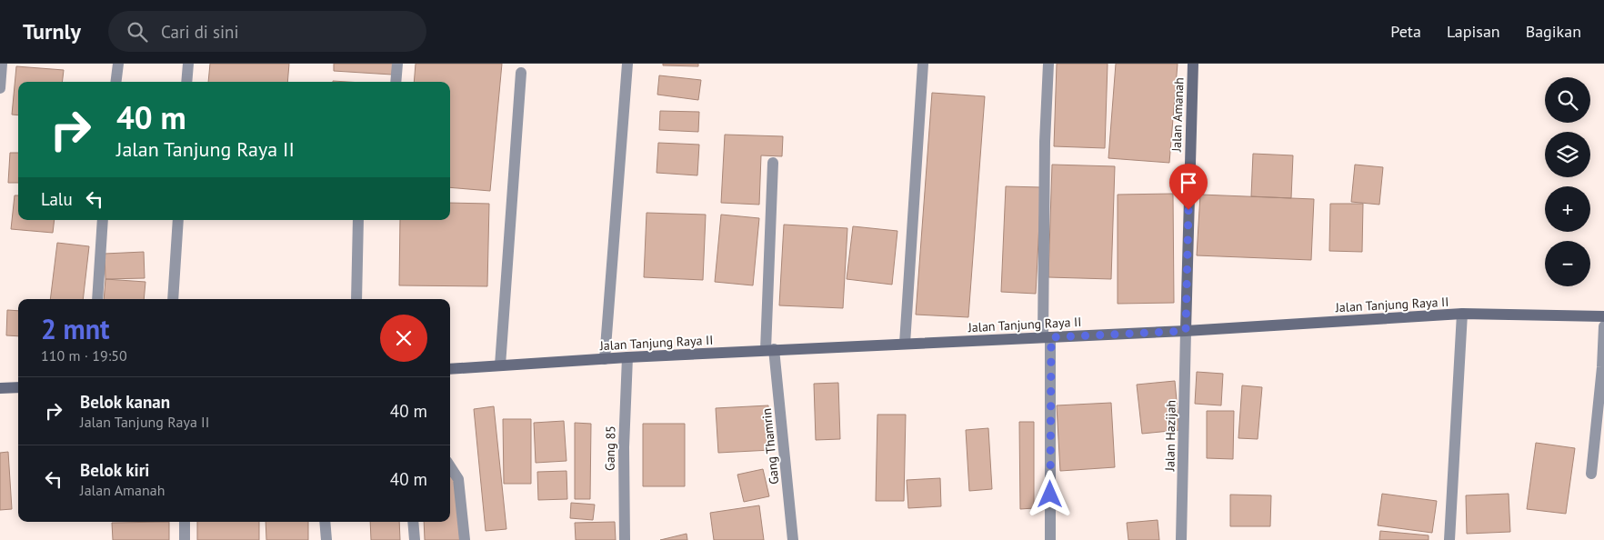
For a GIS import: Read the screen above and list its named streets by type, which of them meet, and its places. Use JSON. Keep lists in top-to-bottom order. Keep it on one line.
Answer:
{"streets":{"street":["Jalan Amanah","Jalan Tanjung Raya II","Jalan Hazijah","Gang Thamrin","Gang 85"]},"crossings":[["Jalan Amanah","Jalan Tanjung Raya II"],["Jalan Amanah","Jalan Hazijah"],["Jalan Tanjung Raya II","Jalan Hazijah"],["Jalan Tanjung Raya II","Gang Thamrin"],["Jalan Tanjung Raya II","Gang 85"]],"page":{"header":"Turnly","search":"Cari di sini","nav":["Peta","Lapisan","Bagikan"],"map_buttons":["+","−"],"turn":["40 m","Jalan Tanjung Raya II"],"then":"Lalu","heading":["2 mnt","110 m · 19:50"],"list":[{"name":"Belok kanan","note":"Jalan Tanjung Raya II","value":"40 m"},{"name":"Belok kiri","note":"Jalan Amanah","value":"40 m"}]}}
